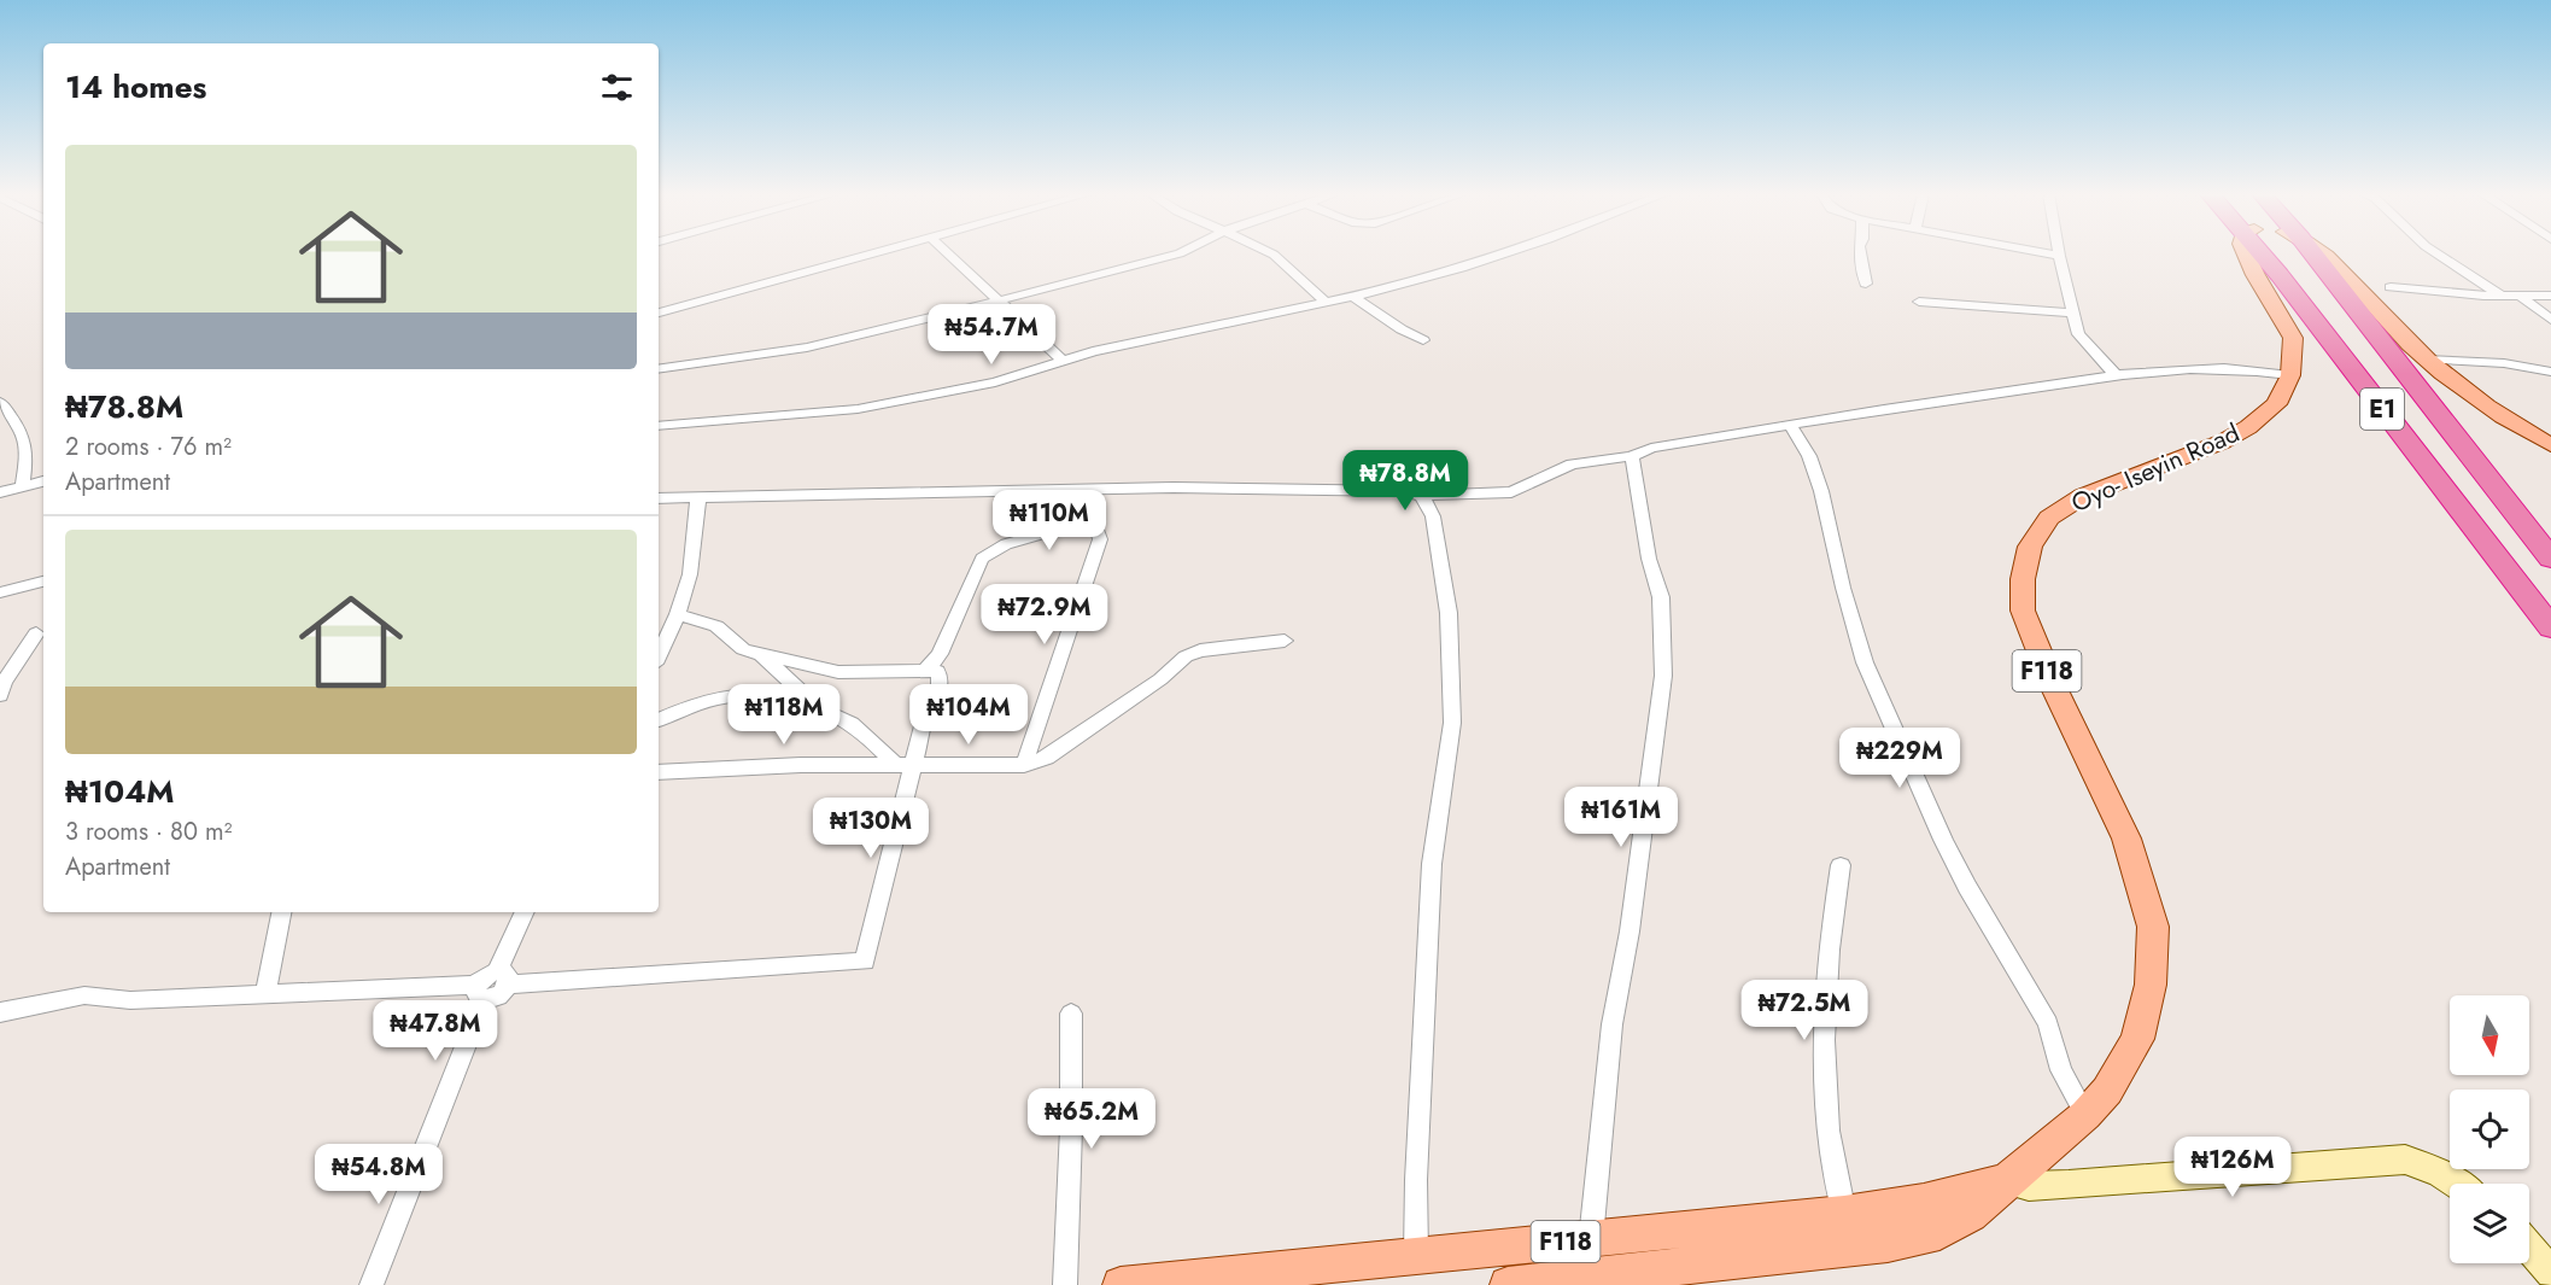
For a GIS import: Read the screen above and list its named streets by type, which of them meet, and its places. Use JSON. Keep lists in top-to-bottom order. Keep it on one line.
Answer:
{"streets":{"highway":["E1"],"main road":["Oyo- Iseyin Road","F118"]},"crossings":[["Oyo- Iseyin Road","F118"]],"north":"bottom","page":{"heading":"14 homes","list":[{"name":"₦78.8M","note":"2 rooms · 76 m² · Apartment"},{"name":"₦104M","note":"3 rooms · 80 m² · Apartment"}],"price":["₦54.7M","₦78.8M","₦110M","₦72.9M","₦118M","₦104M","₦229M","₦161M","₦130M","₦72.5M","₦47.8M","₦65.2M","₦126M","₦54.8M"]}}
